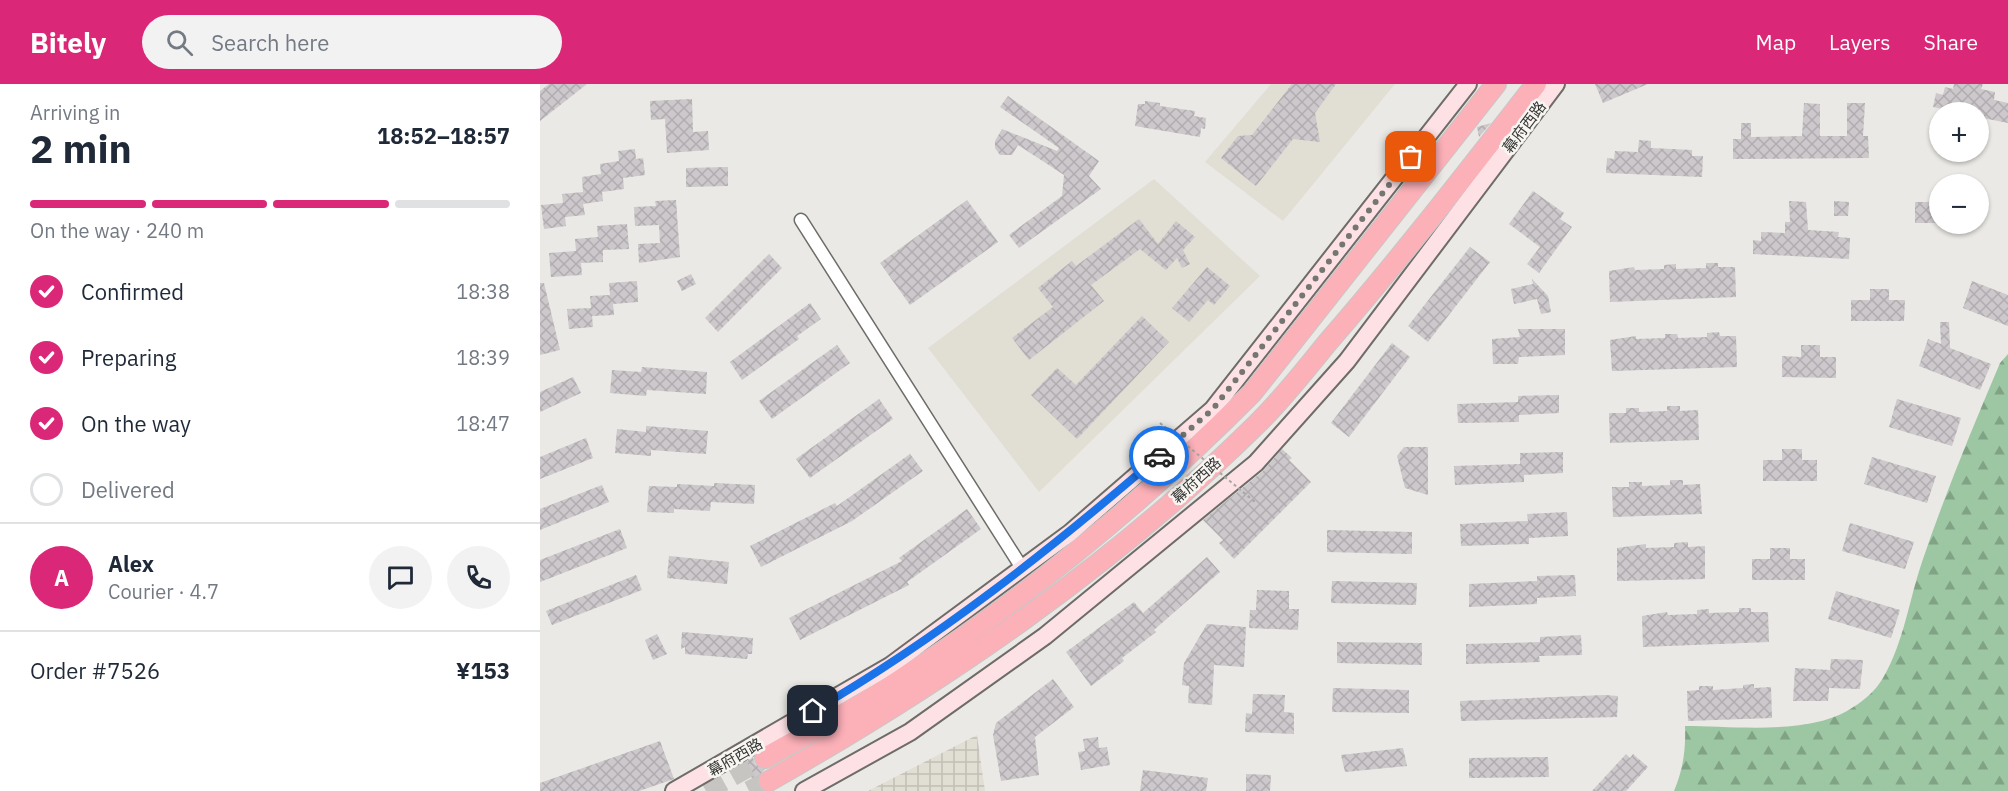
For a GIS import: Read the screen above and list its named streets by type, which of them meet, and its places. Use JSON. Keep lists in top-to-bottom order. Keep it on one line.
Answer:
{"streets":{"highway":["幕府西路"]},"page":{"header":"Bitely","search":"Search here","nav":["Map","Layers","Share"],"heading":["2 min","Arriving in","18:52–18:57"],"panel":["Alex","Courier · 4.7","Order #7526","¥153"],"map_buttons":["+","−"],"bar":"On the way · 240 m","list":[["Confirmed","18:38"],["Preparing","18:39"],["On the way","18:47"],"Delivered"],"round":"A"}}
